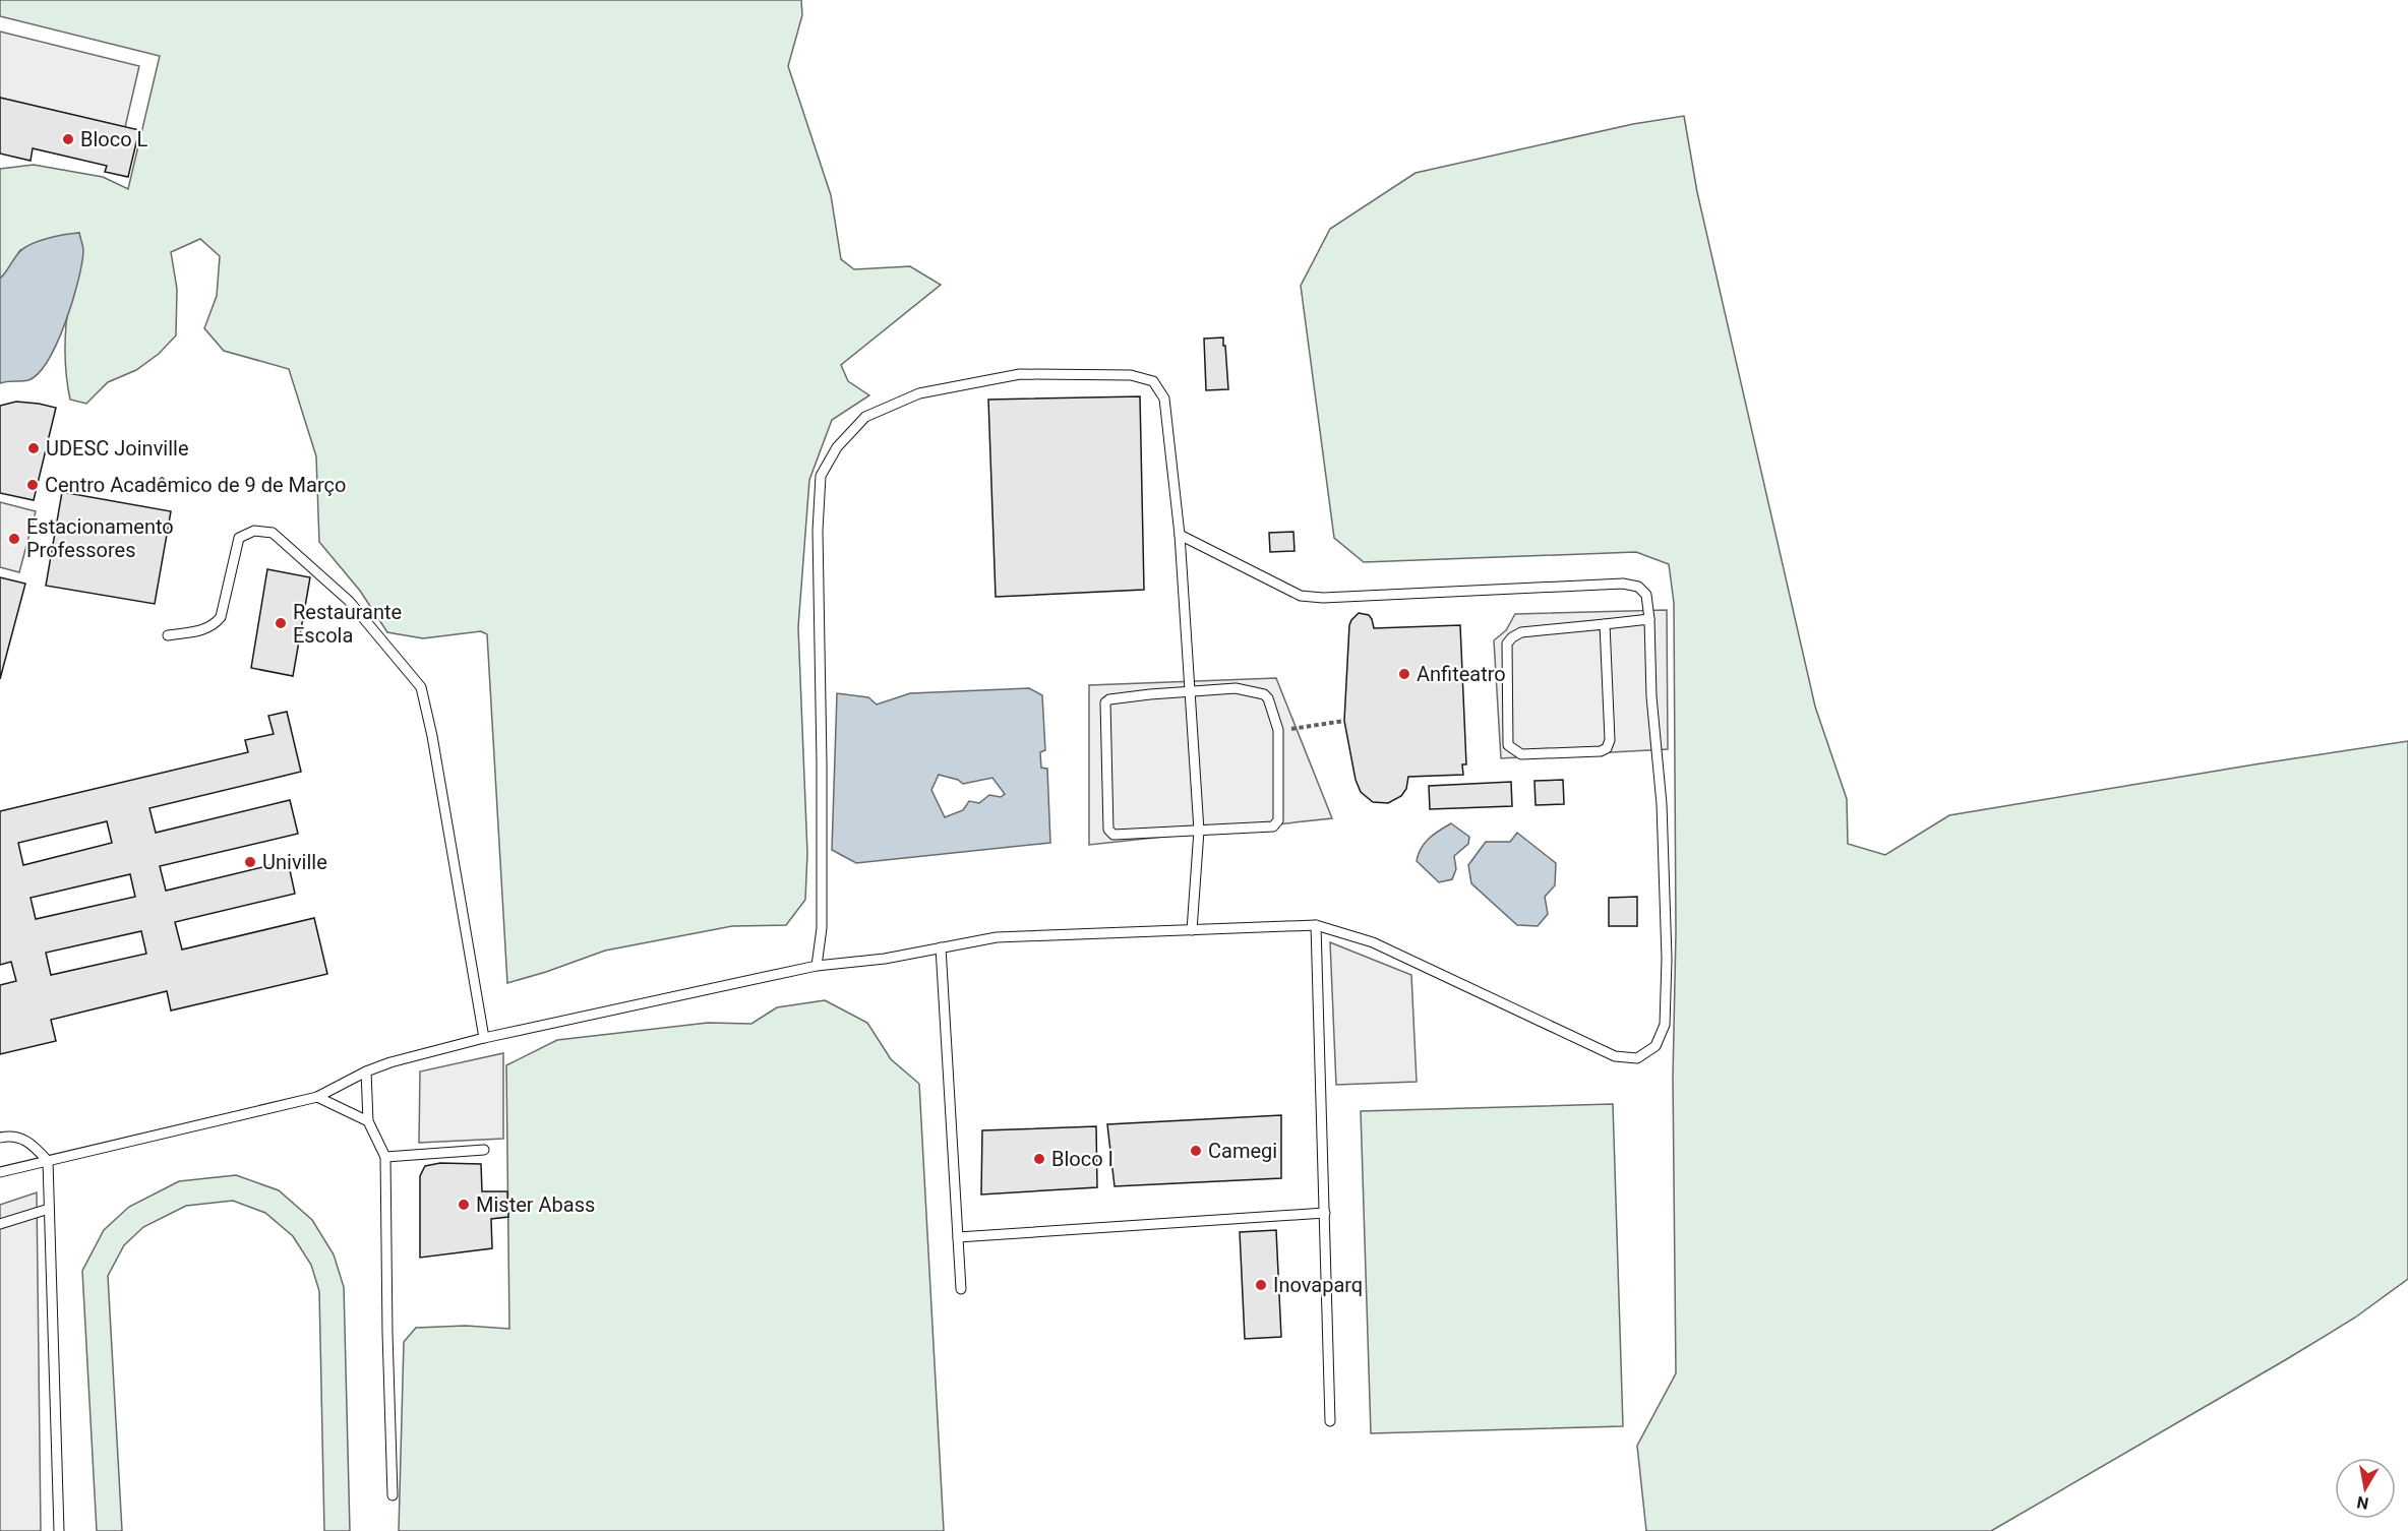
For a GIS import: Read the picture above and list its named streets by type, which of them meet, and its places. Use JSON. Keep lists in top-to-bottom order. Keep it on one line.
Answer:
{"places":["Bloco L","UDESC Joinville","Centro Acadêmico de 9 de Março","Estacionamento Professores","Restaurante Escola","Anfiteatro","Univille","Camegi","Bloco I","Mister Abass","Inovaparq"],"north":"bottom"}
